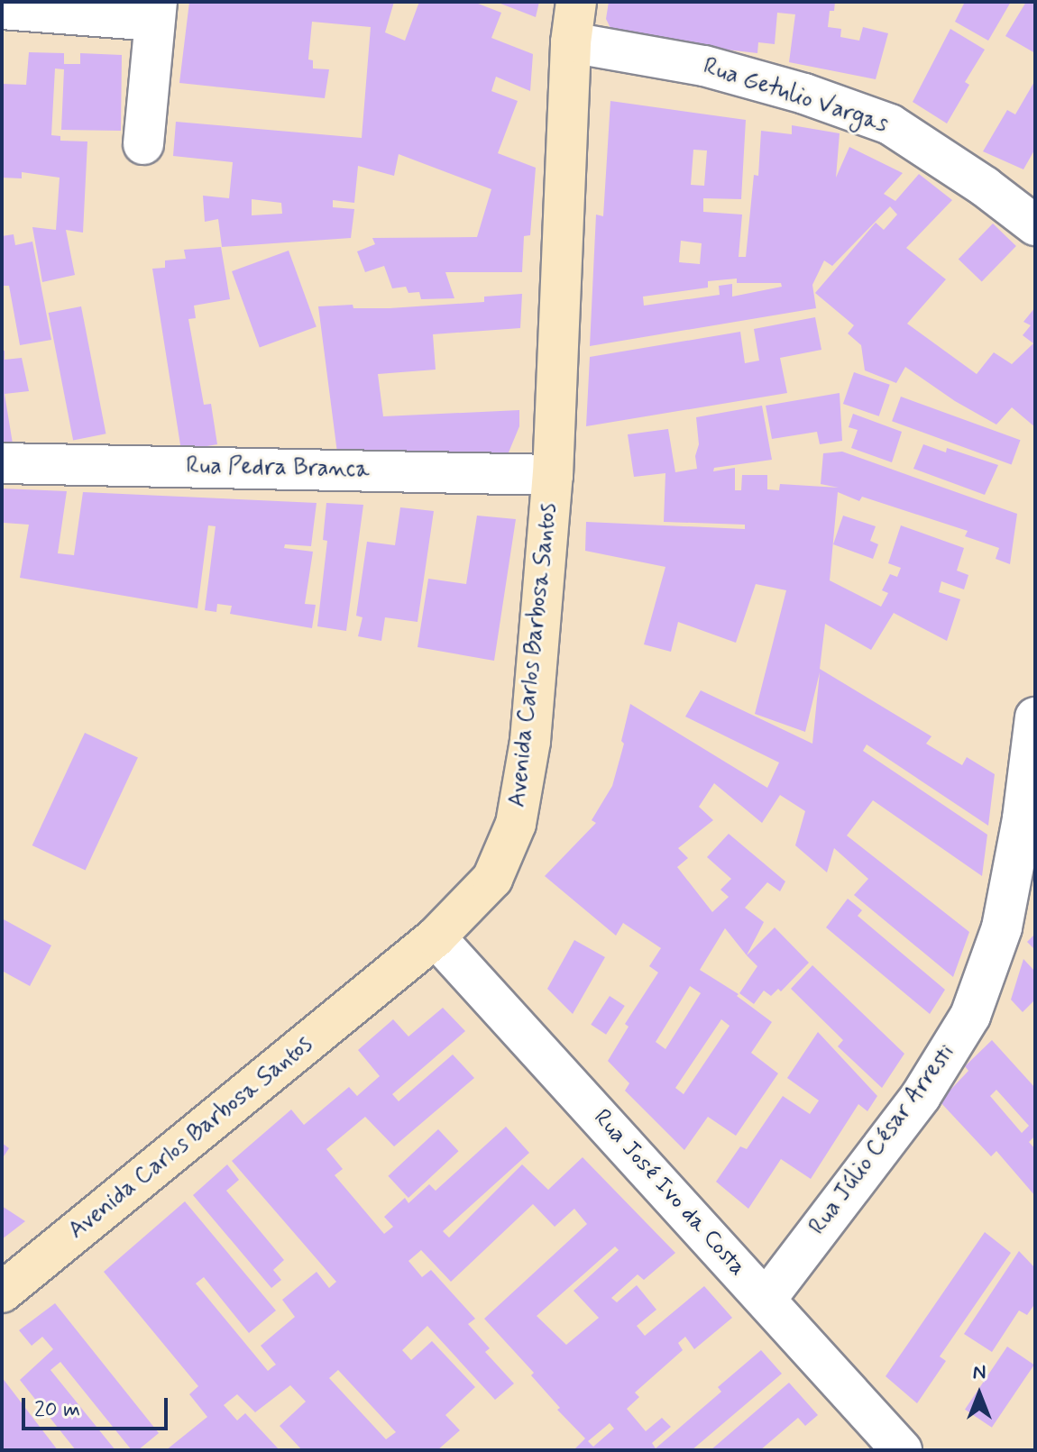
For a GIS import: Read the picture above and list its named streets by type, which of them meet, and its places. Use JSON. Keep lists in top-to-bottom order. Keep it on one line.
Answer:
{"streets":{"main road":["Avenida Carlos Barbosa Santos"],"street":["Rua Getulio Vargas","Rua Pedra Branca","Rua Júlio César Arresti","Rua José Ivo da Costa"]},"crossings":[["Rua Getulio Vargas","Avenida Carlos Barbosa Santos"],["Rua Pedra Branca","Avenida Carlos Barbosa Santos"],["Avenida Carlos Barbosa Santos","Rua José Ivo da Costa"],["Rua Júlio César Arresti","Rua José Ivo da Costa"]],"scale_bar":"20 m","north":"top"}
